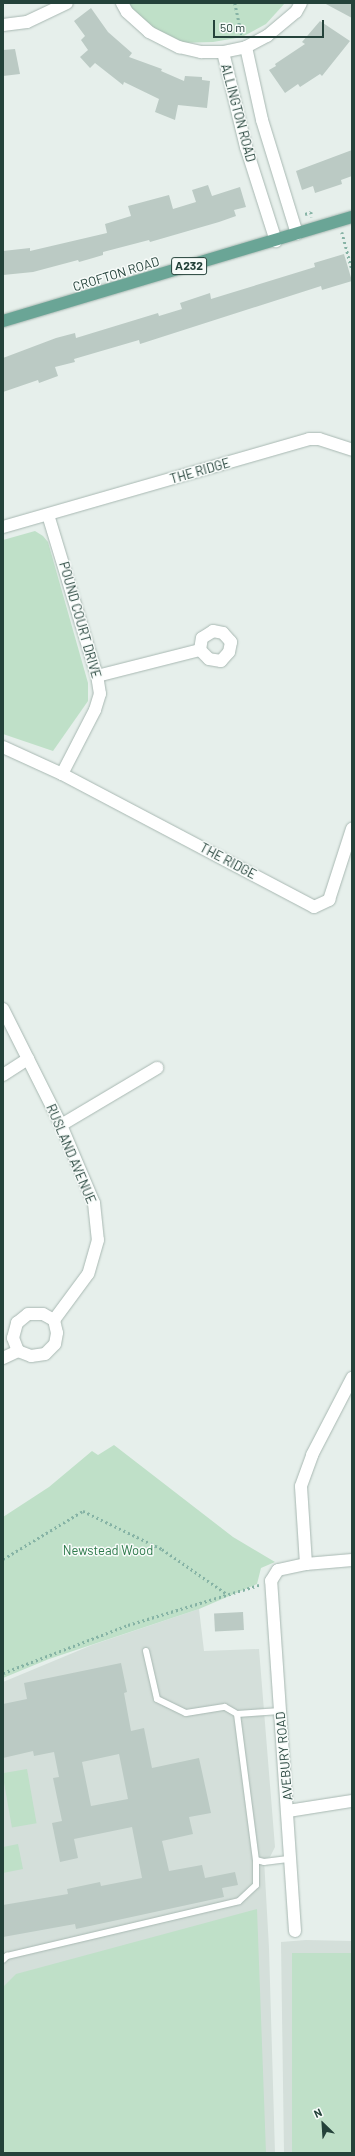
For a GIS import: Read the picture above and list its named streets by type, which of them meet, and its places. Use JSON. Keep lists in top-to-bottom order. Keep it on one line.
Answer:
{"streets":{"main road":["A232","CROFTON ROAD"],"street":["ALLINGTON ROAD","THE RIDGE","POUND COURT DRIVE","RUSLAND AVENUE","AVEBURY ROAD"]},"crossings":[["ALLINGTON ROAD","CROFTON ROAD"],["THE RIDGE","POUND COURT DRIVE"]],"parks":["Newstead Wood"],"scale_bar":"50 m","north":"top left"}
